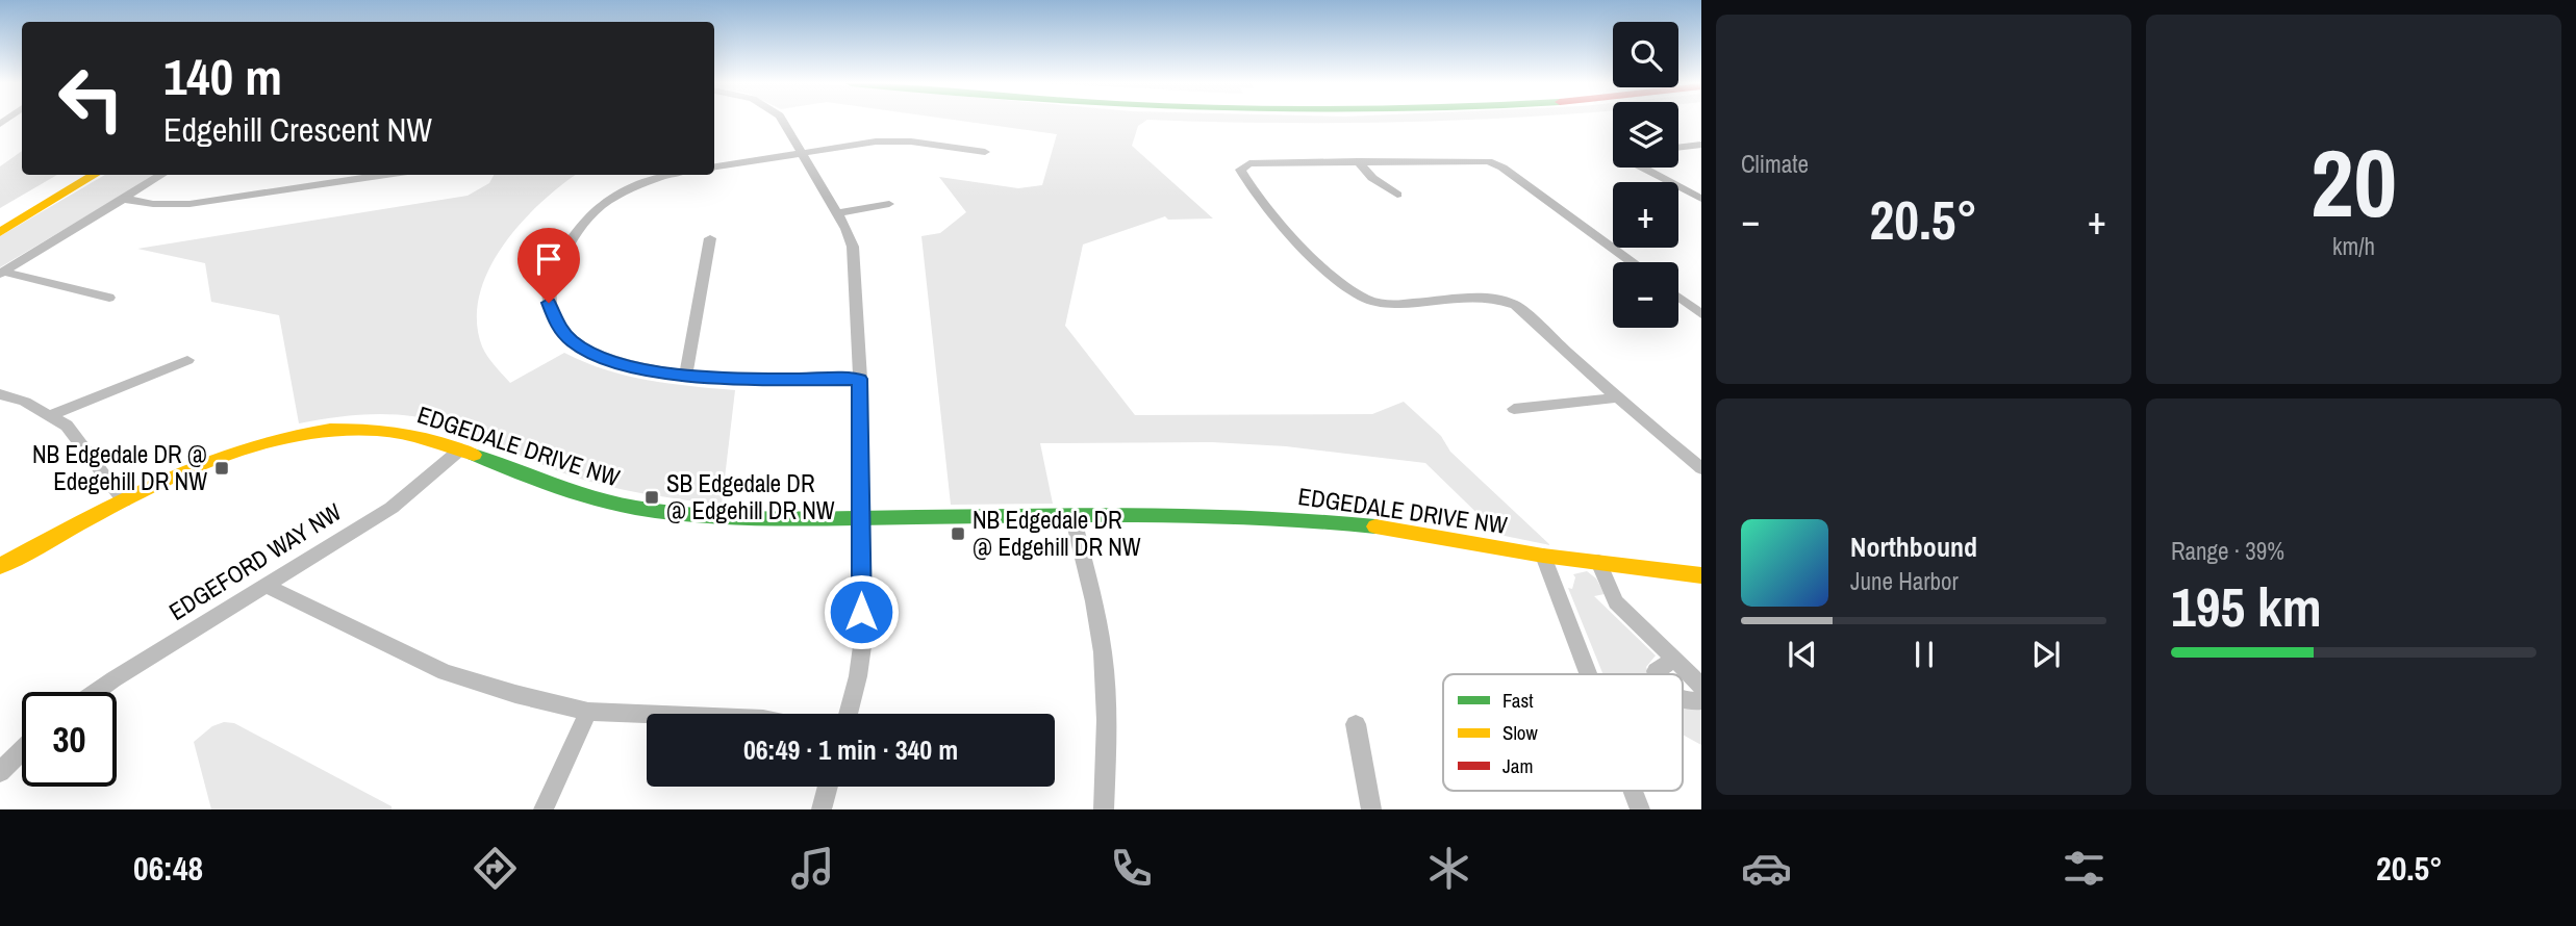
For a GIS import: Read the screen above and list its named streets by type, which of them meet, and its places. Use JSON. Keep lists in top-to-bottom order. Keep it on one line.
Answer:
{"streets":{"main road":["EDGEDALE DRIVE NW"],"street":["EDGEFORD WAY NW"]},"crossings":[["EDGEDALE DRIVE NW","EDGEFORD WAY NW"]],"places":{"transit":["NB Edgedale DR @ Edegehill DR NW","SB Edgedale DR @ Edgehill DR NW","NB Edgedale DR @ Edgehill DR NW"]},"legend":["Fast","Slow","Jam"],"page":{"tile":["Climate",["20","km/h"],["Range · 39%","195 km"]],"map_buttons":["+","−"],"turn":["140 m","Edgehill Crescent NW"],"heat":["−","20.5°","+"],"song":["Northbound","June Harbor"],"limit":"30","trip":"06:49 · 1 min · 340 m","tabs":["06:48","20.5°"]}}
